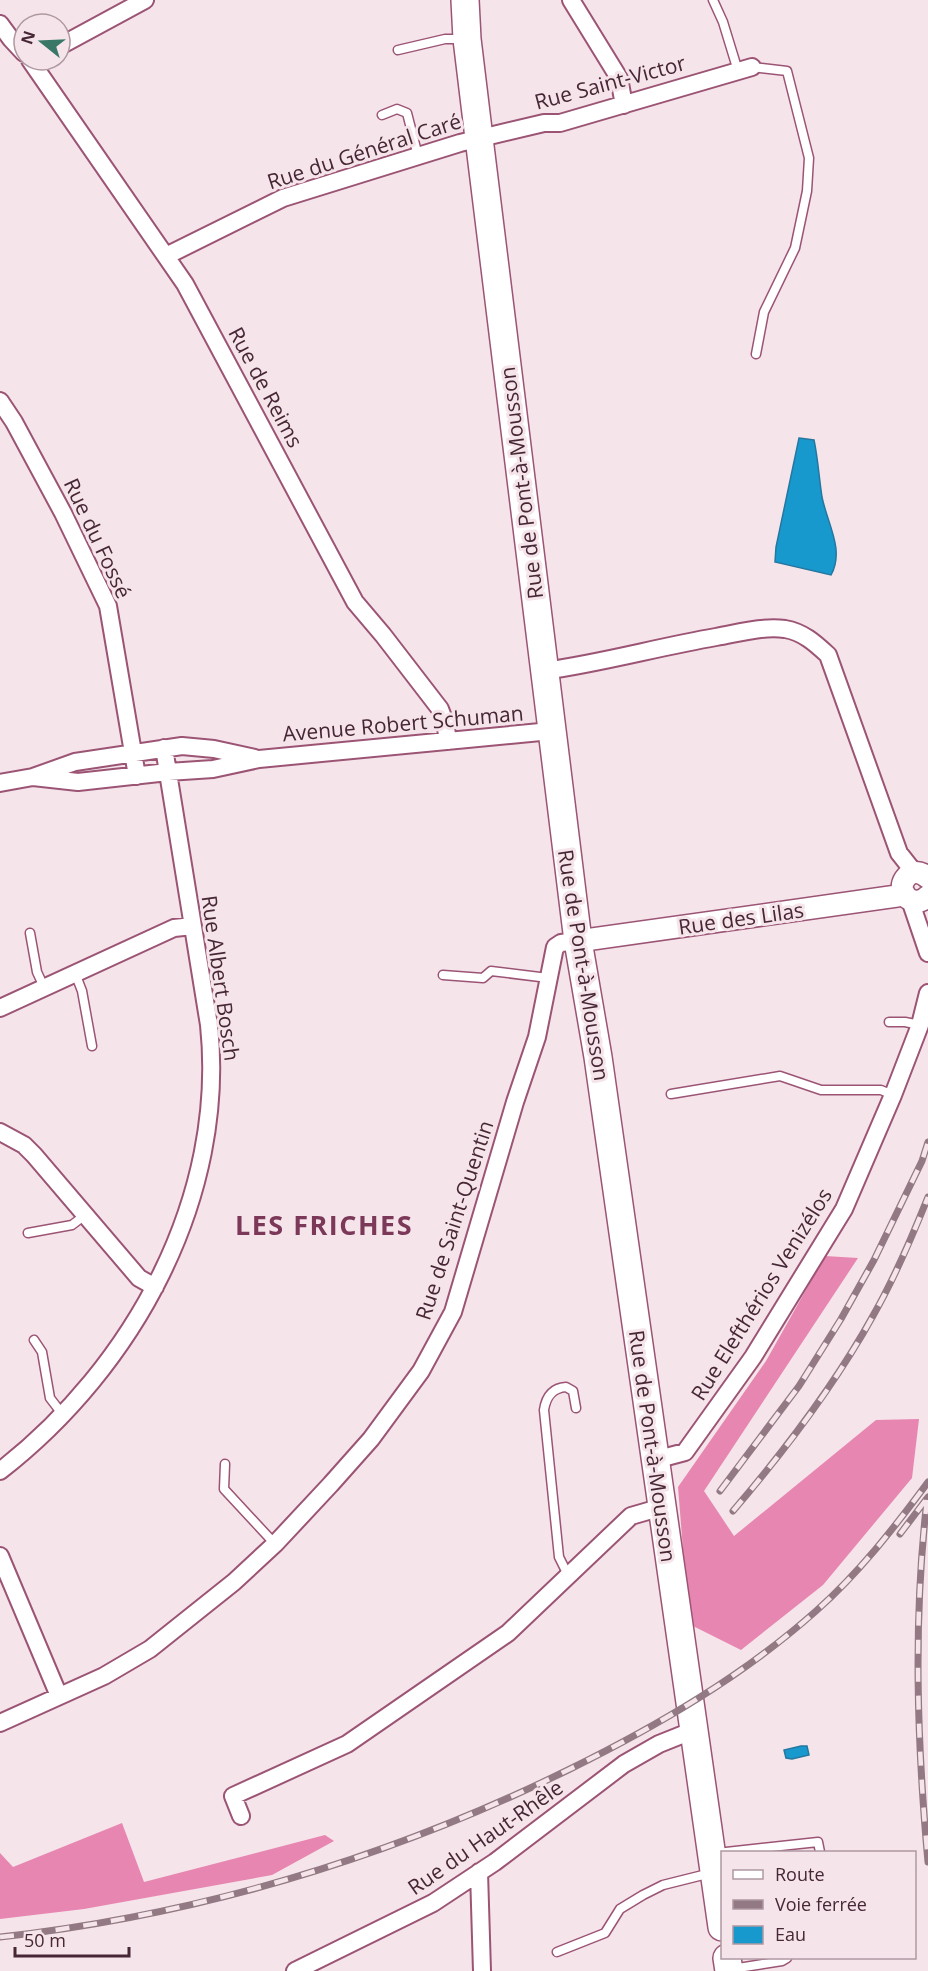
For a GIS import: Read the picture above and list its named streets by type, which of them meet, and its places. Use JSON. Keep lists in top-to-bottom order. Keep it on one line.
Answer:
{"streets":{"main road":["Rue de Pont-à-Mousson"],"street":["Rue Saint-Victor","Rue du Général Caré","Rue de Reims","Rue du Fossé","Avenue Robert Schuman","Rue des Lilas","Rue Albert Bosch","Rue de Saint-Quentin","Rue Elefthérios Venizélos","Rue du Haut-Rhêle"]},"crossings":[["Rue Saint-Victor","Rue du Général Caré"],["Rue Saint-Victor","Rue de Pont-à-Mousson"],["Rue du Général Caré","Rue de Reims"],["Rue du Général Caré","Rue de Pont-à-Mousson"],["Rue de Reims","Avenue Robert Schuman"],["Rue de Pont-à-Mousson","Avenue Robert Schuman"],["Rue de Pont-à-Mousson","Rue des Lilas"],["Rue de Pont-à-Mousson","Rue de Saint-Quentin"],["Rue de Pont-à-Mousson","Rue Elefthérios Venizélos"],["Rue de Pont-à-Mousson","Rue du Haut-Rhêle"],["Rue du Fossé","Avenue Robert Schuman"],["Avenue Robert Schuman","Rue Albert Bosch"],["Rue des Lilas","Rue de Saint-Quentin"]],"districts":["LES FRICHES"],"legend":["Route","Voie ferrée","Eau"],"scale_bar":"50 m","north":"left"}
